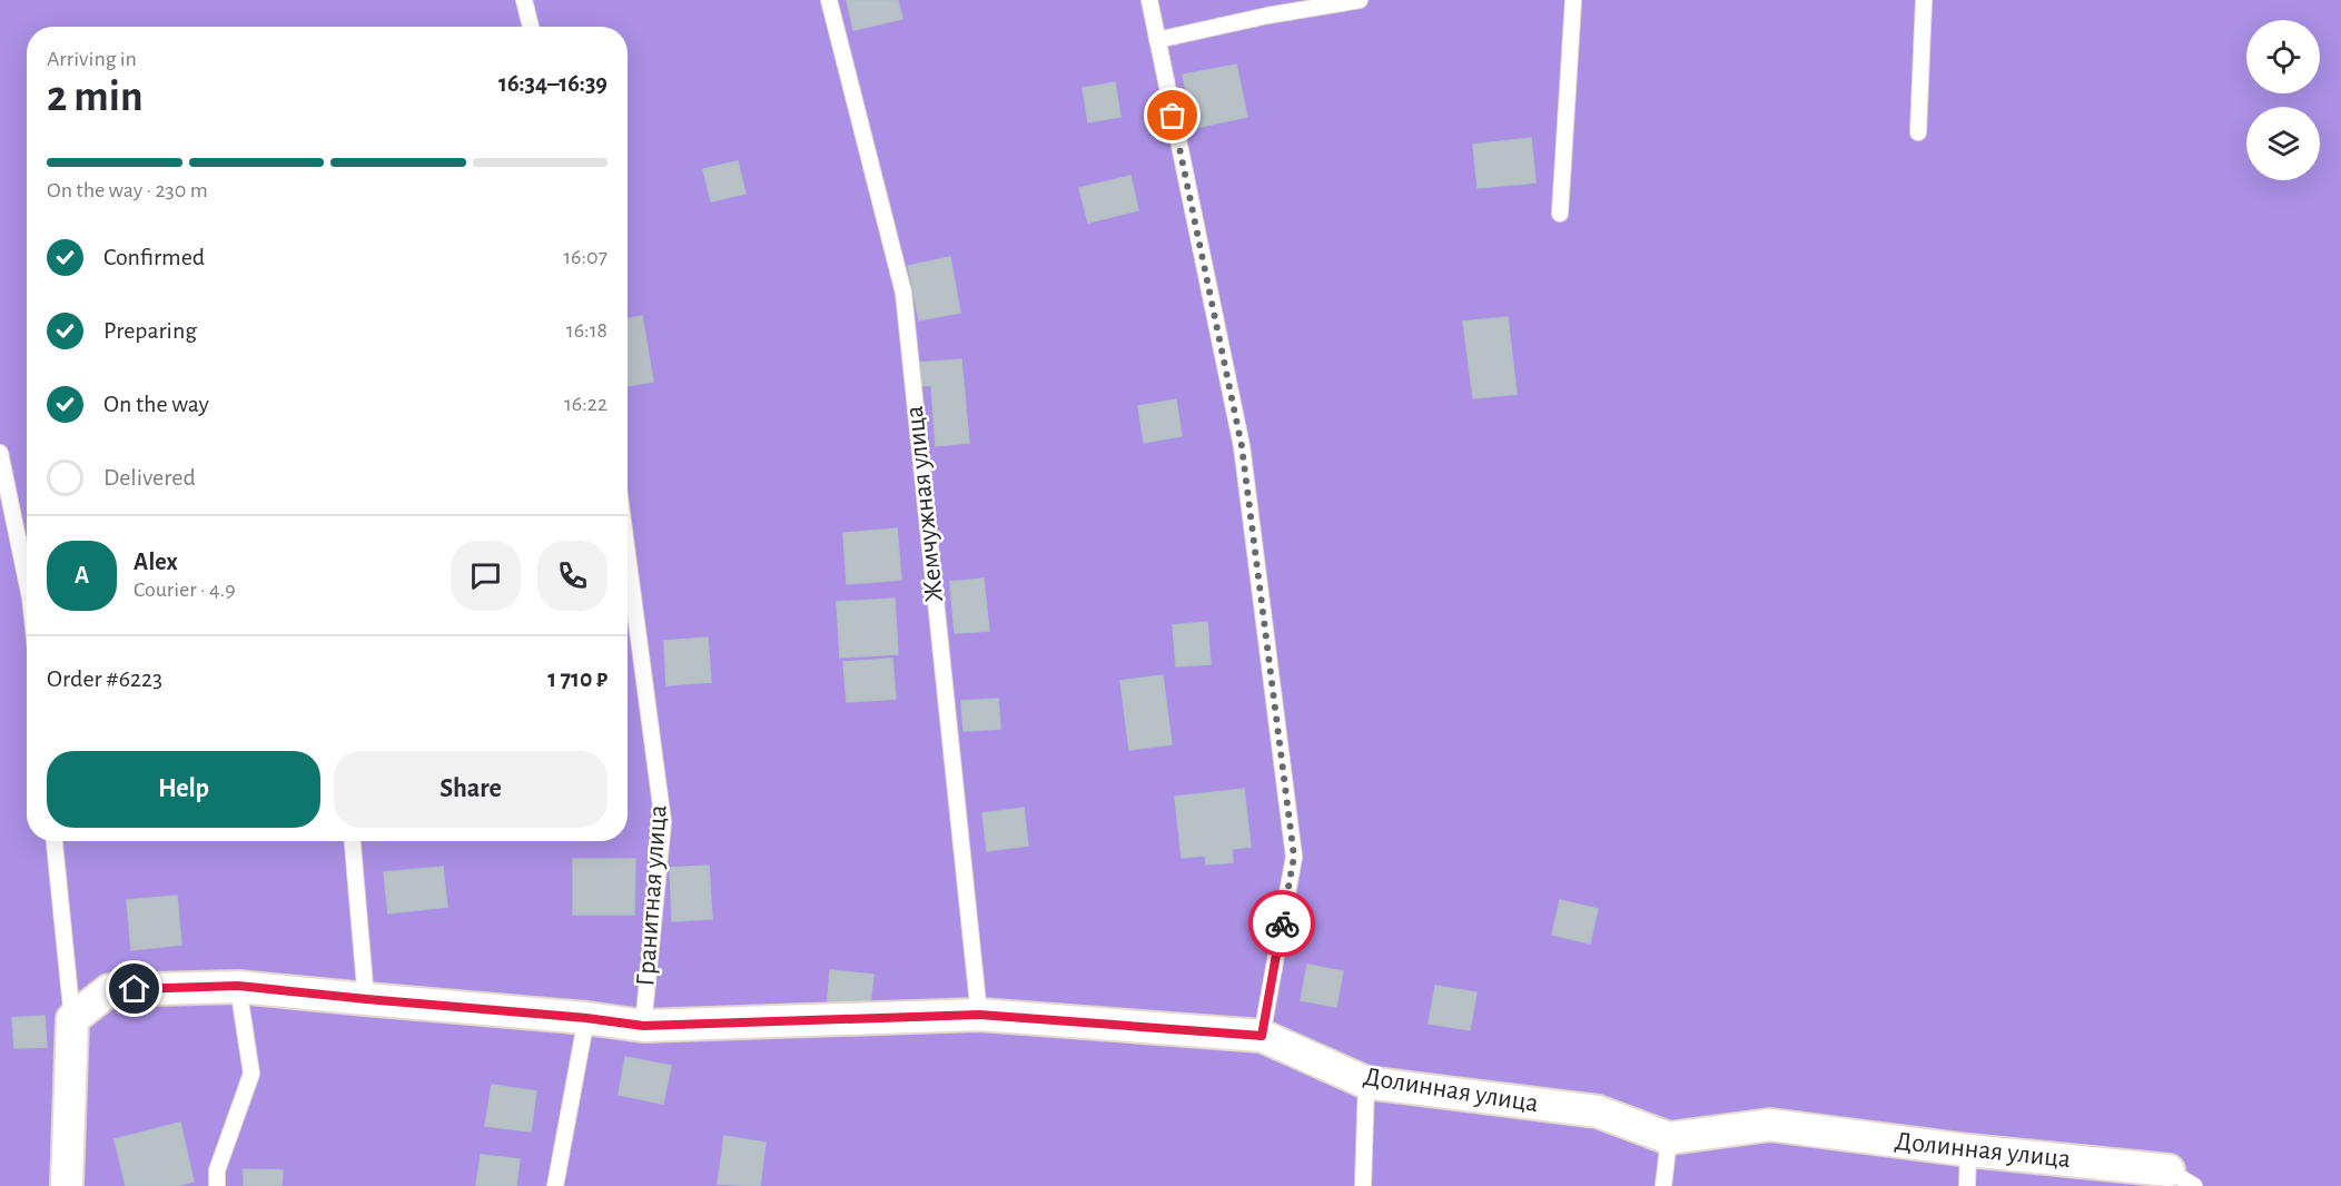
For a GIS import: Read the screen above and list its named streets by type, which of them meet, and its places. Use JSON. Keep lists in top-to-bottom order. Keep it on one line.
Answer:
{"streets":{"street":["Долинная улица"],"lane":["Жемчужная улица","Гранитная улица"]},"crossings":[["Жемчужная улица","Долинная улица"],["Гранитная улица","Долинная улица"]],"page":{"heading":["2 min","Arriving in","16:34–16:39"],"panel":["Alex","Courier · 4.9","Order #6223","1 710 ₽"],"bar":"On the way · 230 m","list":[["Confirmed","16:07"],["Preparing","16:18"],["On the way","16:22"],"Delivered"],"round":"A","buttons":["Help","Share"]}}
